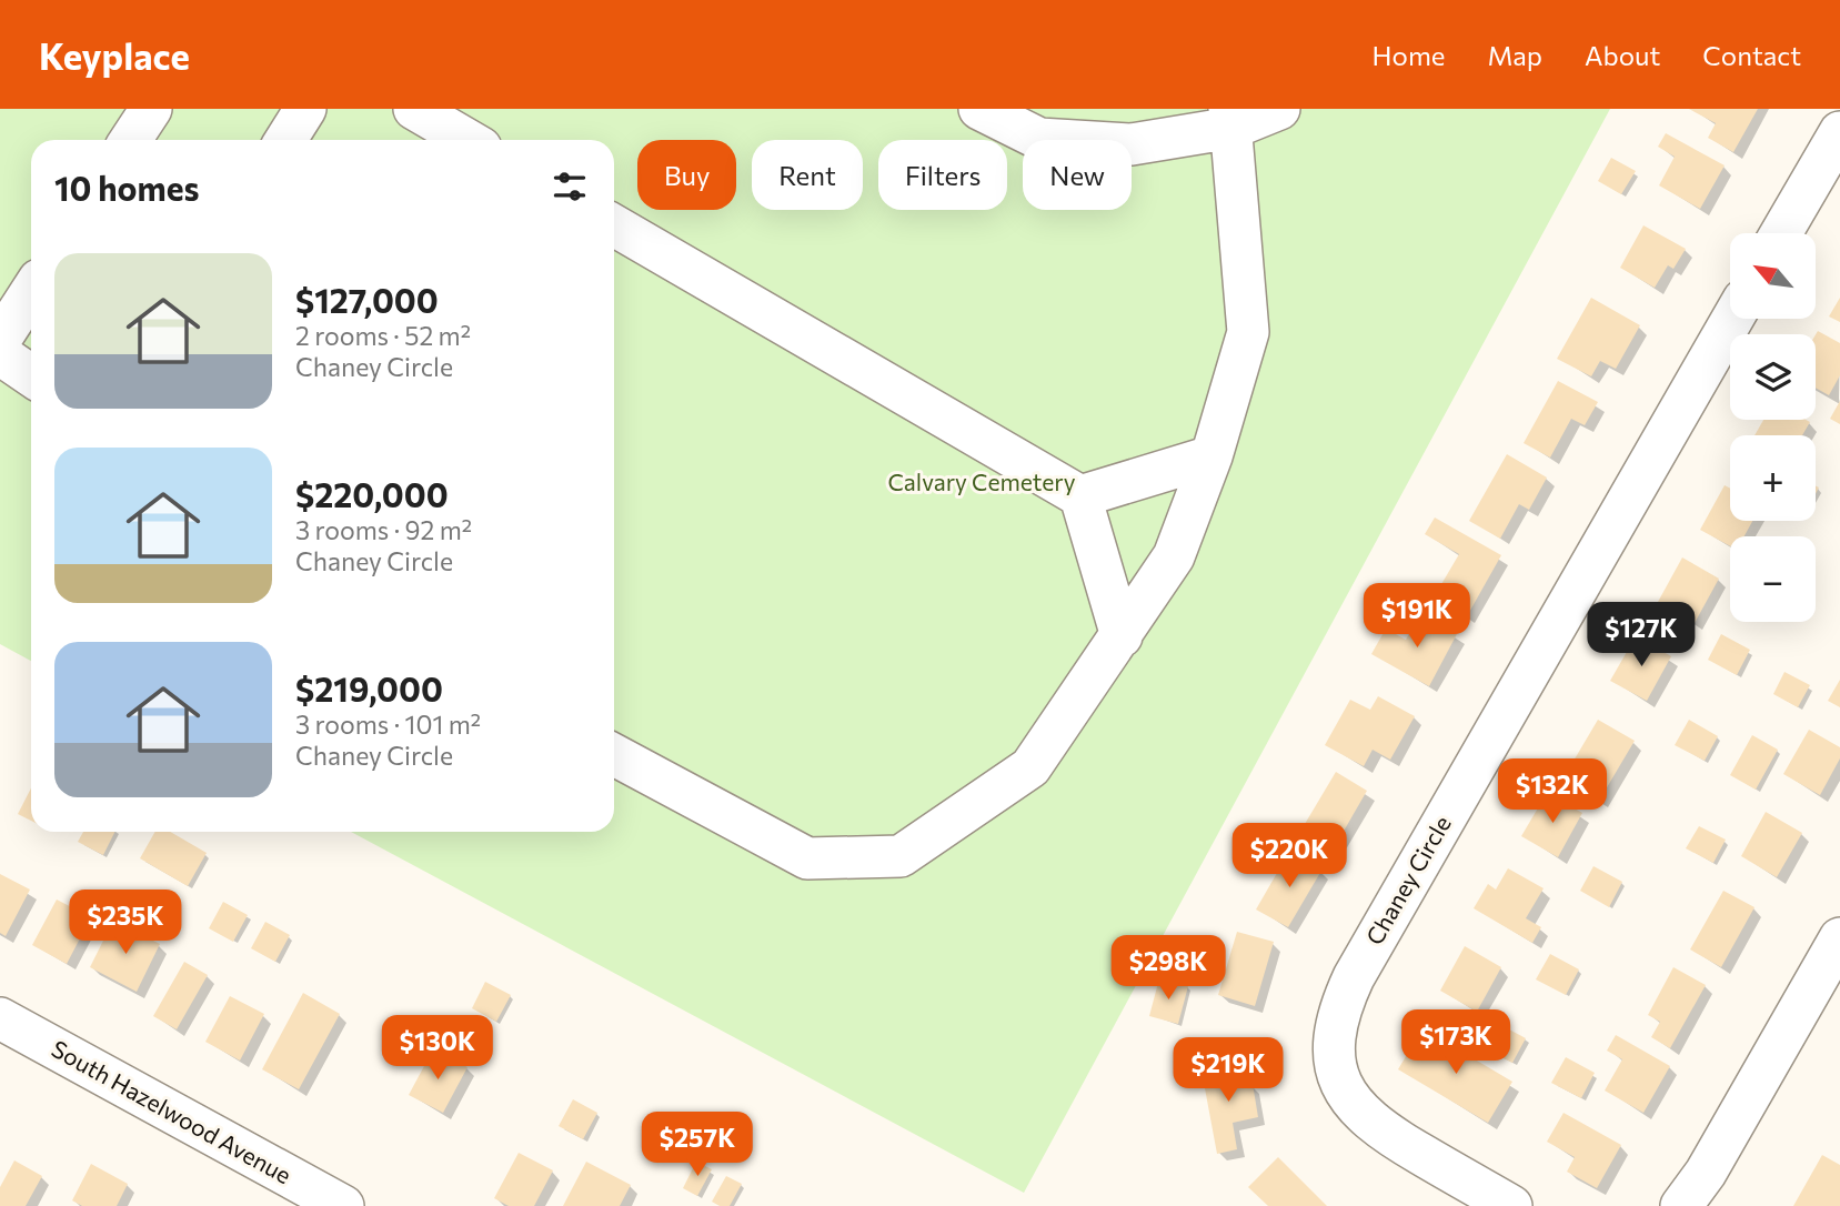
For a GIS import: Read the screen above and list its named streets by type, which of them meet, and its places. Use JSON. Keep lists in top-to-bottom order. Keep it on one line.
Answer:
{"streets":{"street":["Chaney Circle","South Hazelwood Avenue"]},"parks":["Calvary Cemetery"],"north":"top left","page":{"header":"Keyplace","nav":["Home","Map","About","Contact"],"chip":["Buy","Rent","Filters","New"],"heading":"10 homes","map_buttons":["+","−"],"list":[{"name":"$127,000","note":"2 rooms · 52 m² · Chaney Circle"},{"name":"$220,000","note":"3 rooms · 92 m² · Chaney Circle"},{"name":"$219,000","note":"3 rooms · 101 m² · Chaney Circle"}],"price":["$191K","$127K","$132K","$220K","$235K","$298K","$173K","$130K","$219K","$257K"]}}
